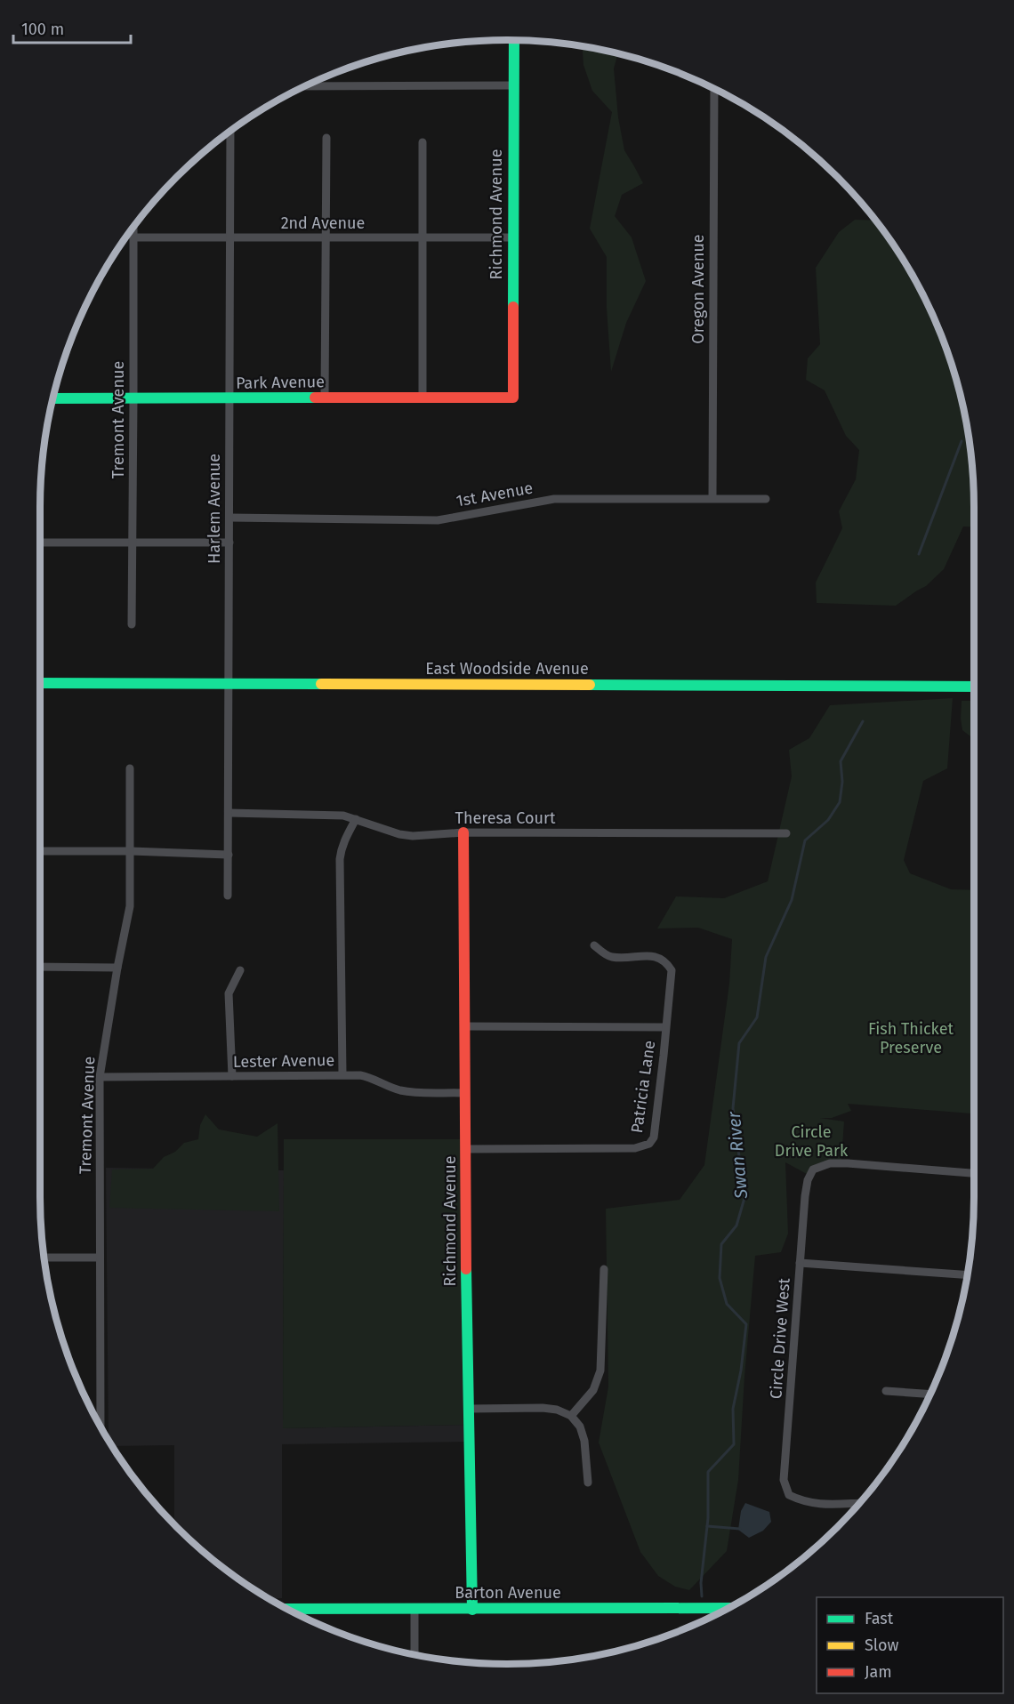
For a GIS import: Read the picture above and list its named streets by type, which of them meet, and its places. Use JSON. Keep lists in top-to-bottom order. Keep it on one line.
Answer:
{"streets":{"street":["Richmond Avenue","2nd Avenue","Oregon Avenue","Park Avenue","Tremont Avenue","1st Avenue","Harlem Avenue","East Woodside Avenue","Theresa Court","Lester Avenue","Patricia Lane","Circle Drive West","Barton Avenue"]},"crossings":[["Richmond Avenue","2nd Avenue"],["Richmond Avenue","Park Avenue"],["Richmond Avenue","Theresa Court"],["Richmond Avenue","Lester Avenue"],["Richmond Avenue","Patricia Lane"],["Richmond Avenue","Barton Avenue"],["2nd Avenue","Tremont Avenue"],["2nd Avenue","Harlem Avenue"],["Oregon Avenue","1st Avenue"],["Park Avenue","Tremont Avenue"],["Park Avenue","Harlem Avenue"],["Tremont Avenue","Lester Avenue"],["1st Avenue","Harlem Avenue"],["Harlem Avenue","East Woodside Avenue"],["Harlem Avenue","Theresa Court"]],"water":["Swan River"],"parks":["Fish Thicket Preserve","Circle Drive Park"],"legend":["Fast","Slow","Jam"],"scale_bar":"100 m"}
